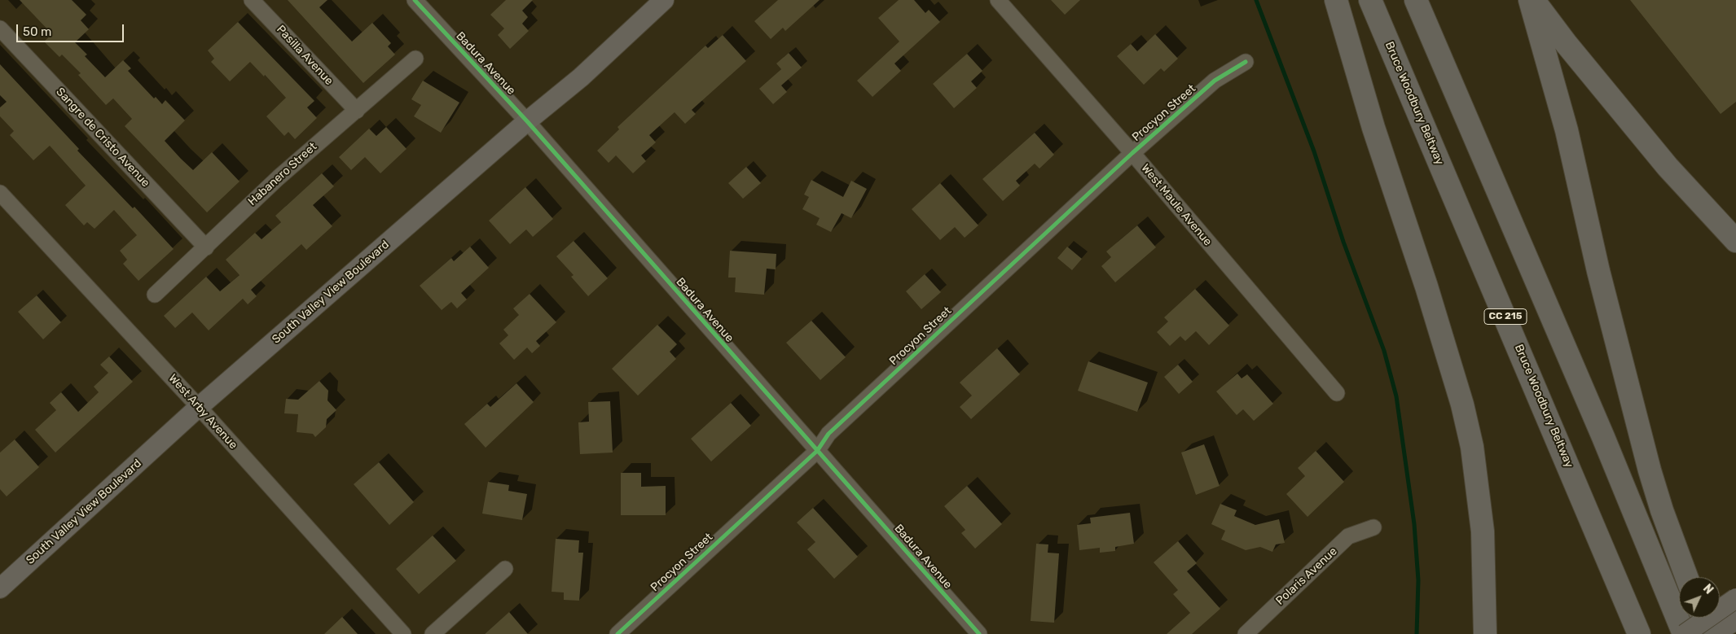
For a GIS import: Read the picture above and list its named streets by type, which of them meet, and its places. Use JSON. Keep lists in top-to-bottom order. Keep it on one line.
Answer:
{"streets":{"highway":["Bruce Woodbury Beltway","CC 215"],"main road":["South Valley View Boulevard"],"street":["Pasilla Avenue","Badura Avenue","Procyon Street","Sangre de Cristo Avenue","Habanero Street","West Maule Avenue","West Arby Avenue","Polaris Avenue"]},"crossings":[["Pasilla Avenue","Habanero Street"],["Badura Avenue","Procyon Street"],["Badura Avenue","South Valley View Boulevard"],["Procyon Street","West Maule Avenue"],["Sangre de Cristo Avenue","Habanero Street"],["South Valley View Boulevard","West Arby Avenue"]],"scale_bar":"50 m","north":"top right"}
